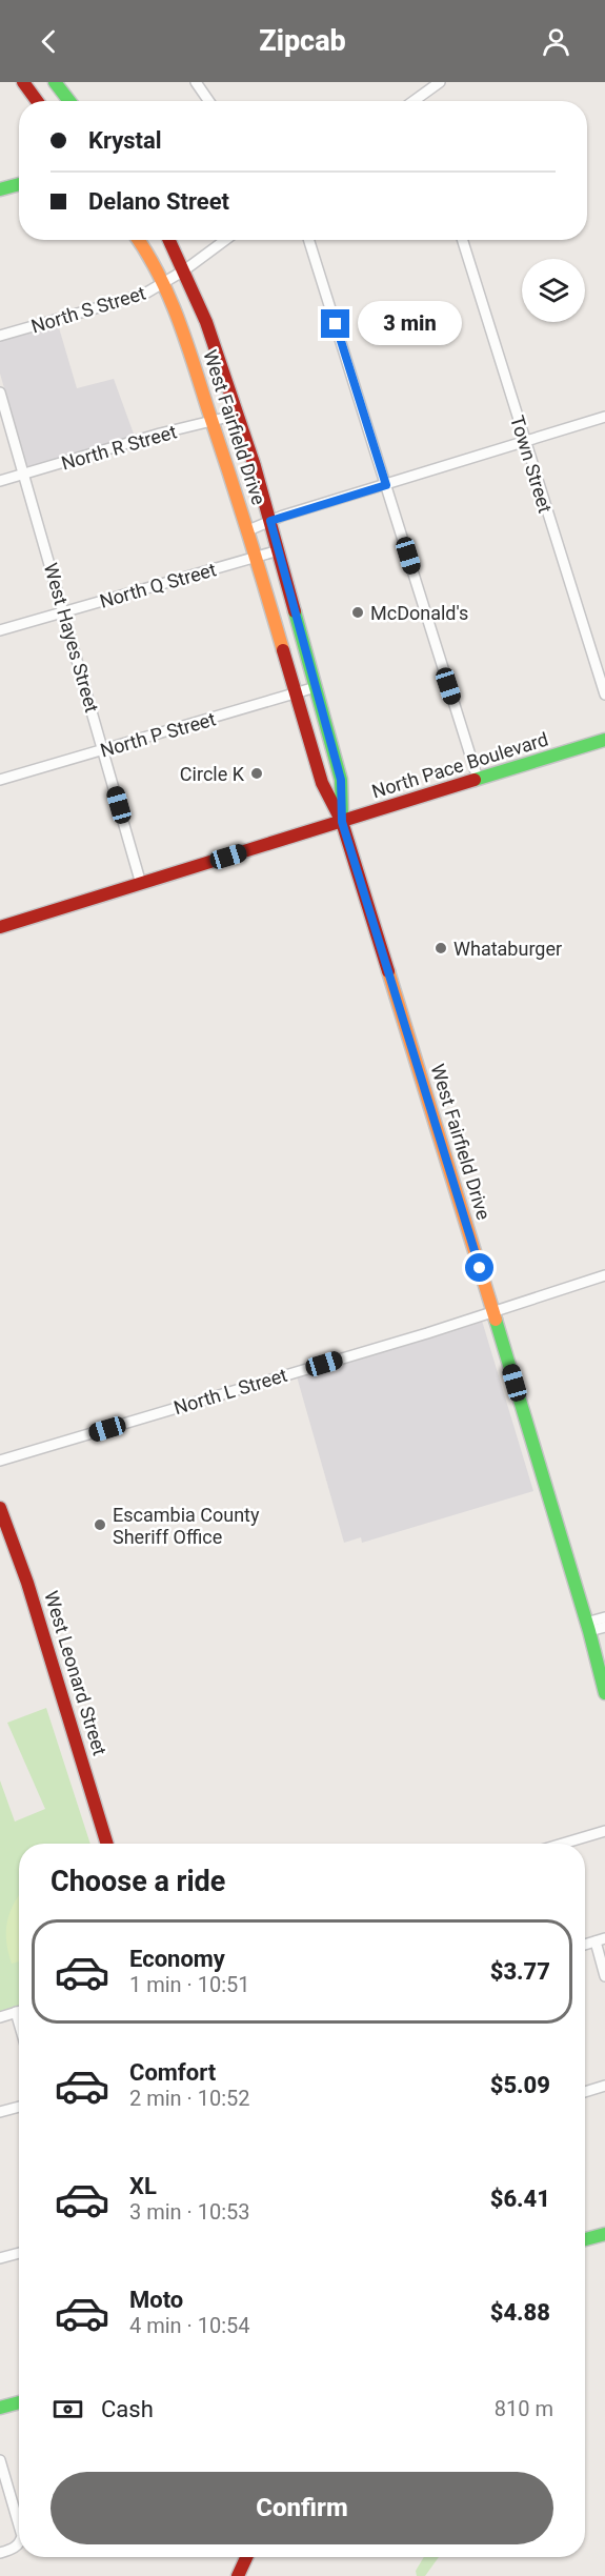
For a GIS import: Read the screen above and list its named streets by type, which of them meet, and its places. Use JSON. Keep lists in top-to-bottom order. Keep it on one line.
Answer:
{"streets":{"main road":["West Fairfield Drive","North Pace Boulevard","West Leonard Street"],"street":["North S Street","North R Street","Town Street","North Q Street","West Hayes Street","North P Street","North L Street"]},"crossings":[["North S Street","West Fairfield Drive"],["West Fairfield Drive","North R Street"],["West Fairfield Drive","North Q Street"],["West Fairfield Drive","North P Street"],["West Fairfield Drive","North Pace Boulevard"],["West Fairfield Drive","North L Street"],["North R Street","West Hayes Street"],["North Q Street","West Hayes Street"],["West Hayes Street","North P Street"],["West Hayes Street","North Pace Boulevard"]],"places":["McDonald's","Circle K","Whataburger","Escambia County Sheriff Office"],"page":{"header":"Zipcab","banner":["Krystal","Delano Street"],"bubble":"3 min","heading":"Choose a ride","list":[{"name":"Economy","note":"1 min · 10:51","value":"$3.77"},{"name":"Comfort","note":"2 min · 10:52","value":"$5.09"},{"name":"XL","note":"3 min · 10:53","value":"$6.41"},{"name":"Moto","note":"4 min · 10:54","value":"$4.88"}],"pay":["Cash","810 m"],"buttons":"Confirm"}}
